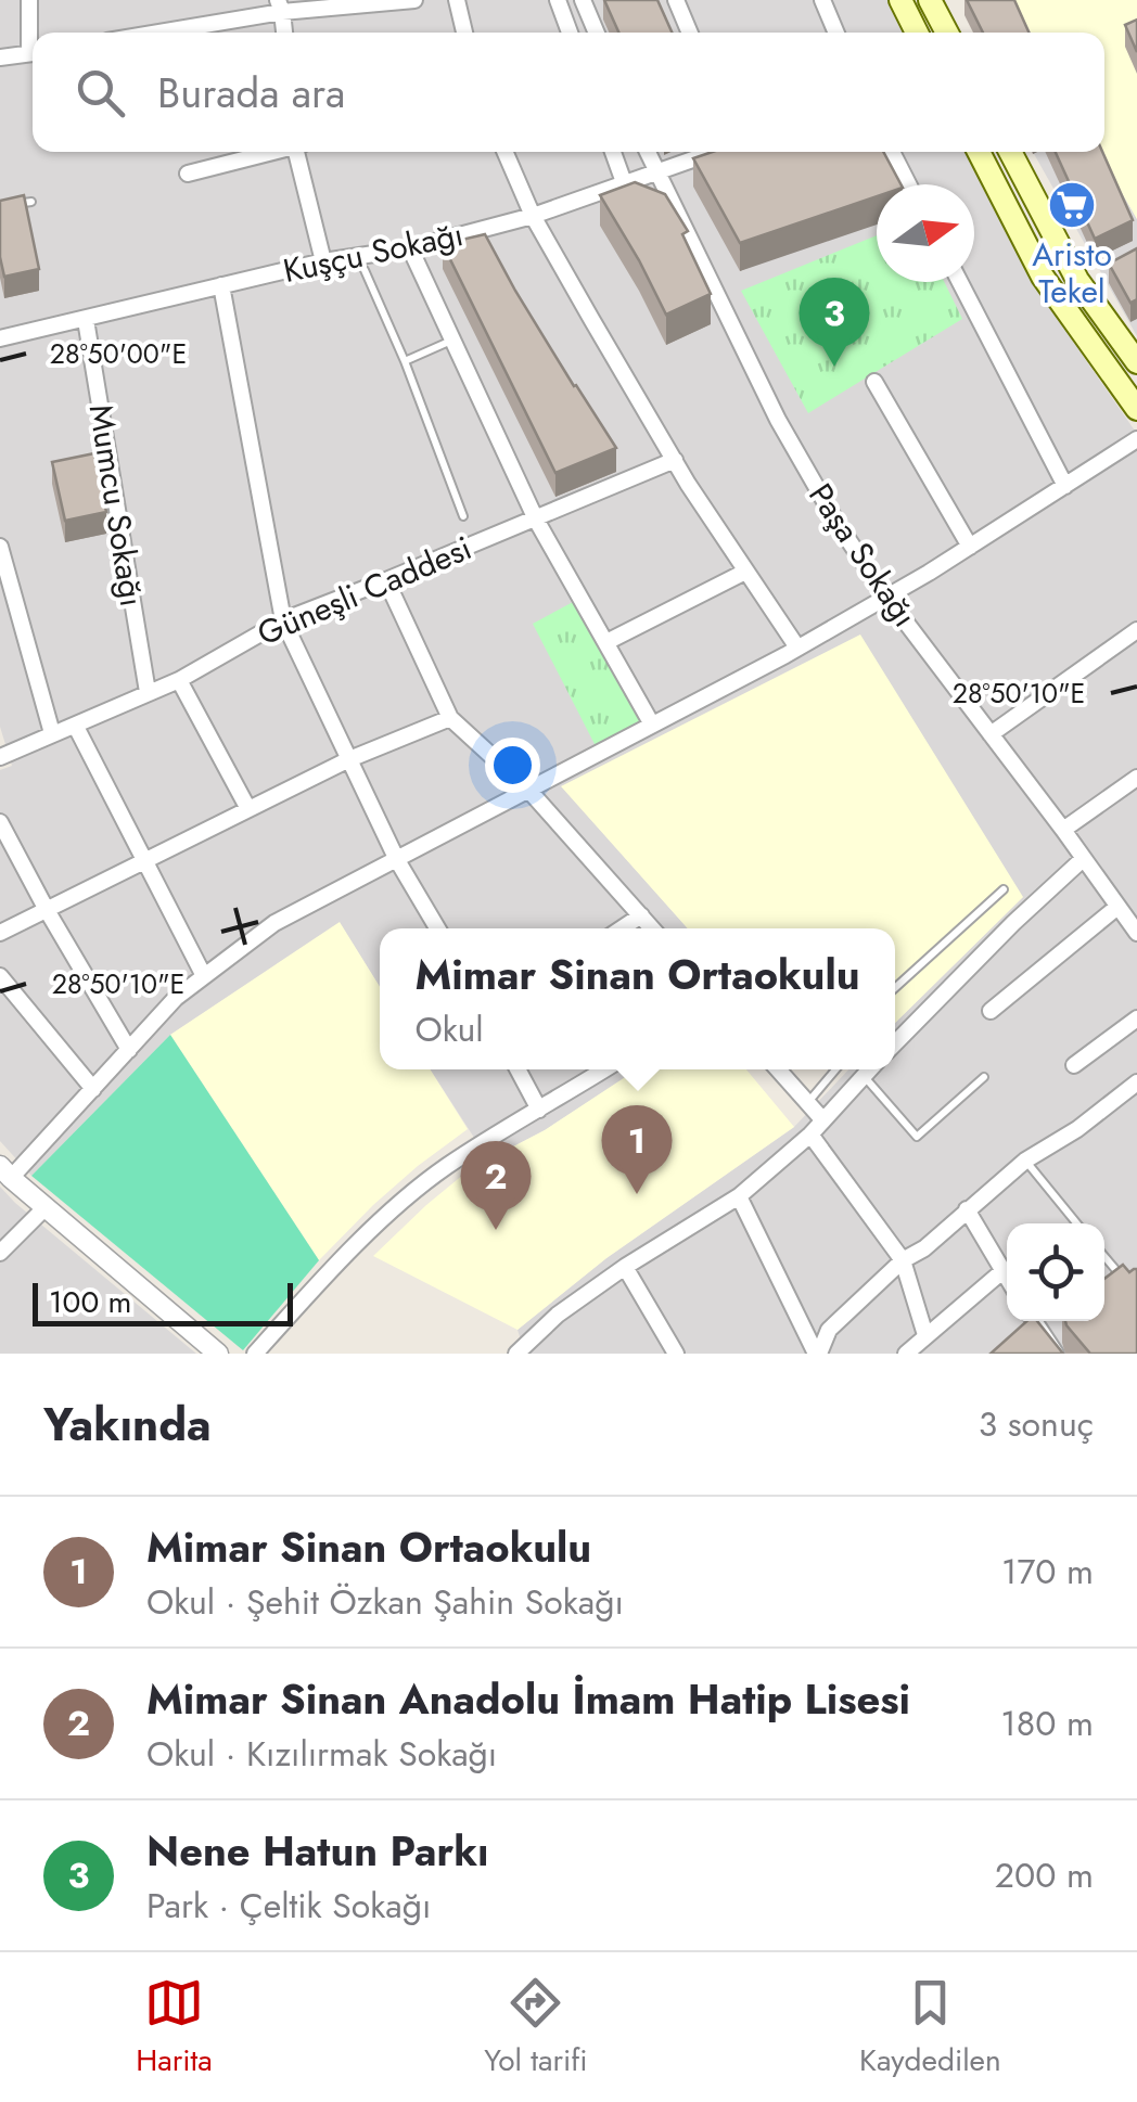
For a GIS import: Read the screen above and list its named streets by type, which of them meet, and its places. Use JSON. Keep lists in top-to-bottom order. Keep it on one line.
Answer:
{"streets":{"street":["Kuşçu Sokağı","Mumcu Sokağı","Paşa Sokağı","Güneşli Caddesi"]},"crossings":[["Kuşçu Sokağı","Mumcu Sokağı"],["Kuşçu Sokağı","Paşa Sokağı"],["Mumcu Sokağı","Güneşli Caddesi"]],"places":{"supermarket":["Aristo Tekel"]},"scale_bar":"100 m","north":"right","page":{"search":"Burada ara","pins":["3","1","2"],"popup":["Mimar Sinan Ortaokulu","Okul"],"scale":"100 m","heading":["Yakında","3 sonuç"],"list":[{"mark":"1","name":"Mimar Sinan Ortaokulu","note":"Okul · Şehit Özkan Şahin Sokağı","value":"170 m"},{"mark":"2","name":"Mimar Sinan Anadolu İmam Hatip Lisesi","note":"Okul · Kızılırmak Sokağı","value":"180 m"},{"mark":"3","name":"Nene Hatun Parkı","note":"Park · Çeltik Sokağı","value":"200 m"}],"nav":["Harita","Yol tarifi","Kaydedilen"]},"coordinates":["28°50'00\"E","28°50'10\"E"]}
